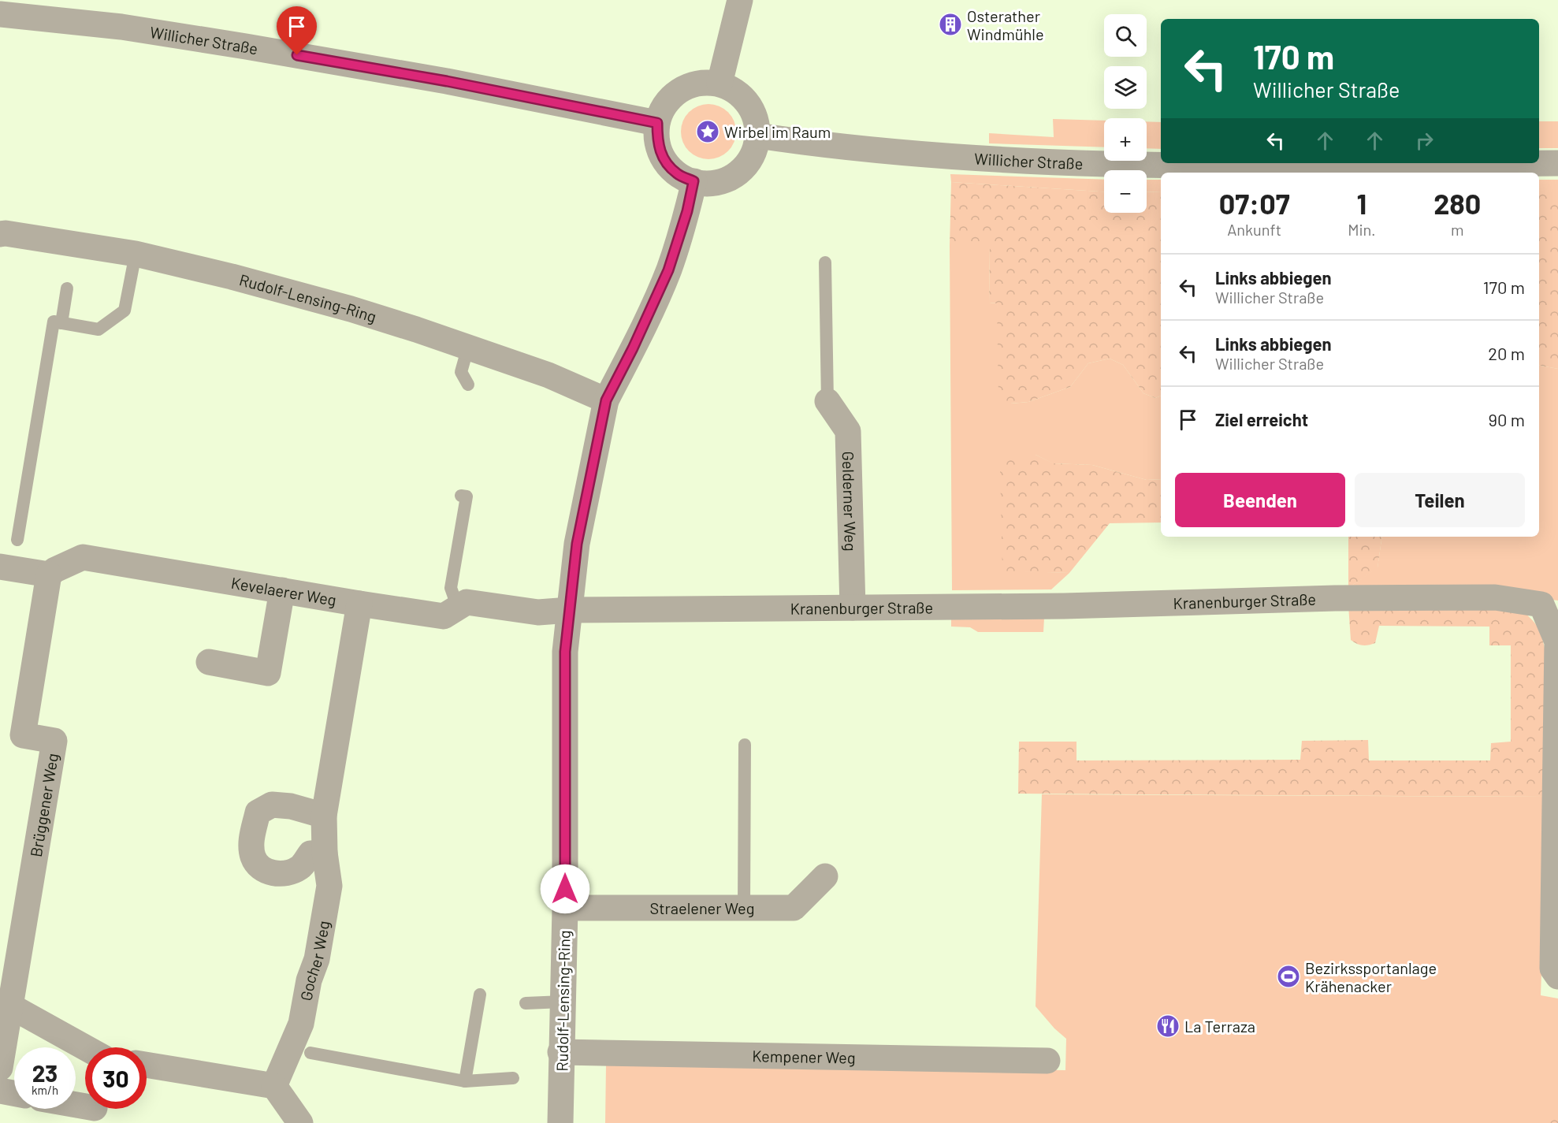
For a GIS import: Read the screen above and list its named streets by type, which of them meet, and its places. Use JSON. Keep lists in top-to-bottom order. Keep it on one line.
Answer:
{"streets":{"street":["Willicher Straße","Rudolf-Lensing-Ring","Gelderner Weg","Kevelaerer Weg","Kranenburger Straße","Brüggener Weg","Straelener Weg","Gocher Weg","Kempener Weg"]},"crossings":[["Willicher Straße","Rudolf-Lensing-Ring"],["Rudolf-Lensing-Ring","Kevelaerer Weg"],["Rudolf-Lensing-Ring","Kranenburger Straße"],["Rudolf-Lensing-Ring","Straelener Weg"],["Rudolf-Lensing-Ring","Kempener Weg"],["Gelderner Weg","Kranenburger Straße"],["Kevelaerer Weg","Kranenburger Straße"],["Kevelaerer Weg","Brüggener Weg"],["Kevelaerer Weg","Gocher Weg"]],"places":{"building":["Osterather Windmühle"],"place":["Wirbel im Raum"],"sports":["Bezirkssportanlage Krähenacker"],"restaurant":["La Terraza"]},"page":{"map_buttons":["+","−"],"turn":["170 m","Willicher Straße"],"eta":["07:07","Ankunft","1","Min.","280","m"],"list":[{"name":"Links abbiegen","note":"Willicher Straße","value":"170 m"},{"name":"Links abbiegen","note":"Willicher Straße","value":"20 m"},{"name":"Ziel erreicht","value":"90 m"}],"buttons":["Beenden","Teilen"],"speed":"23 km/h","limit":"30"}}
